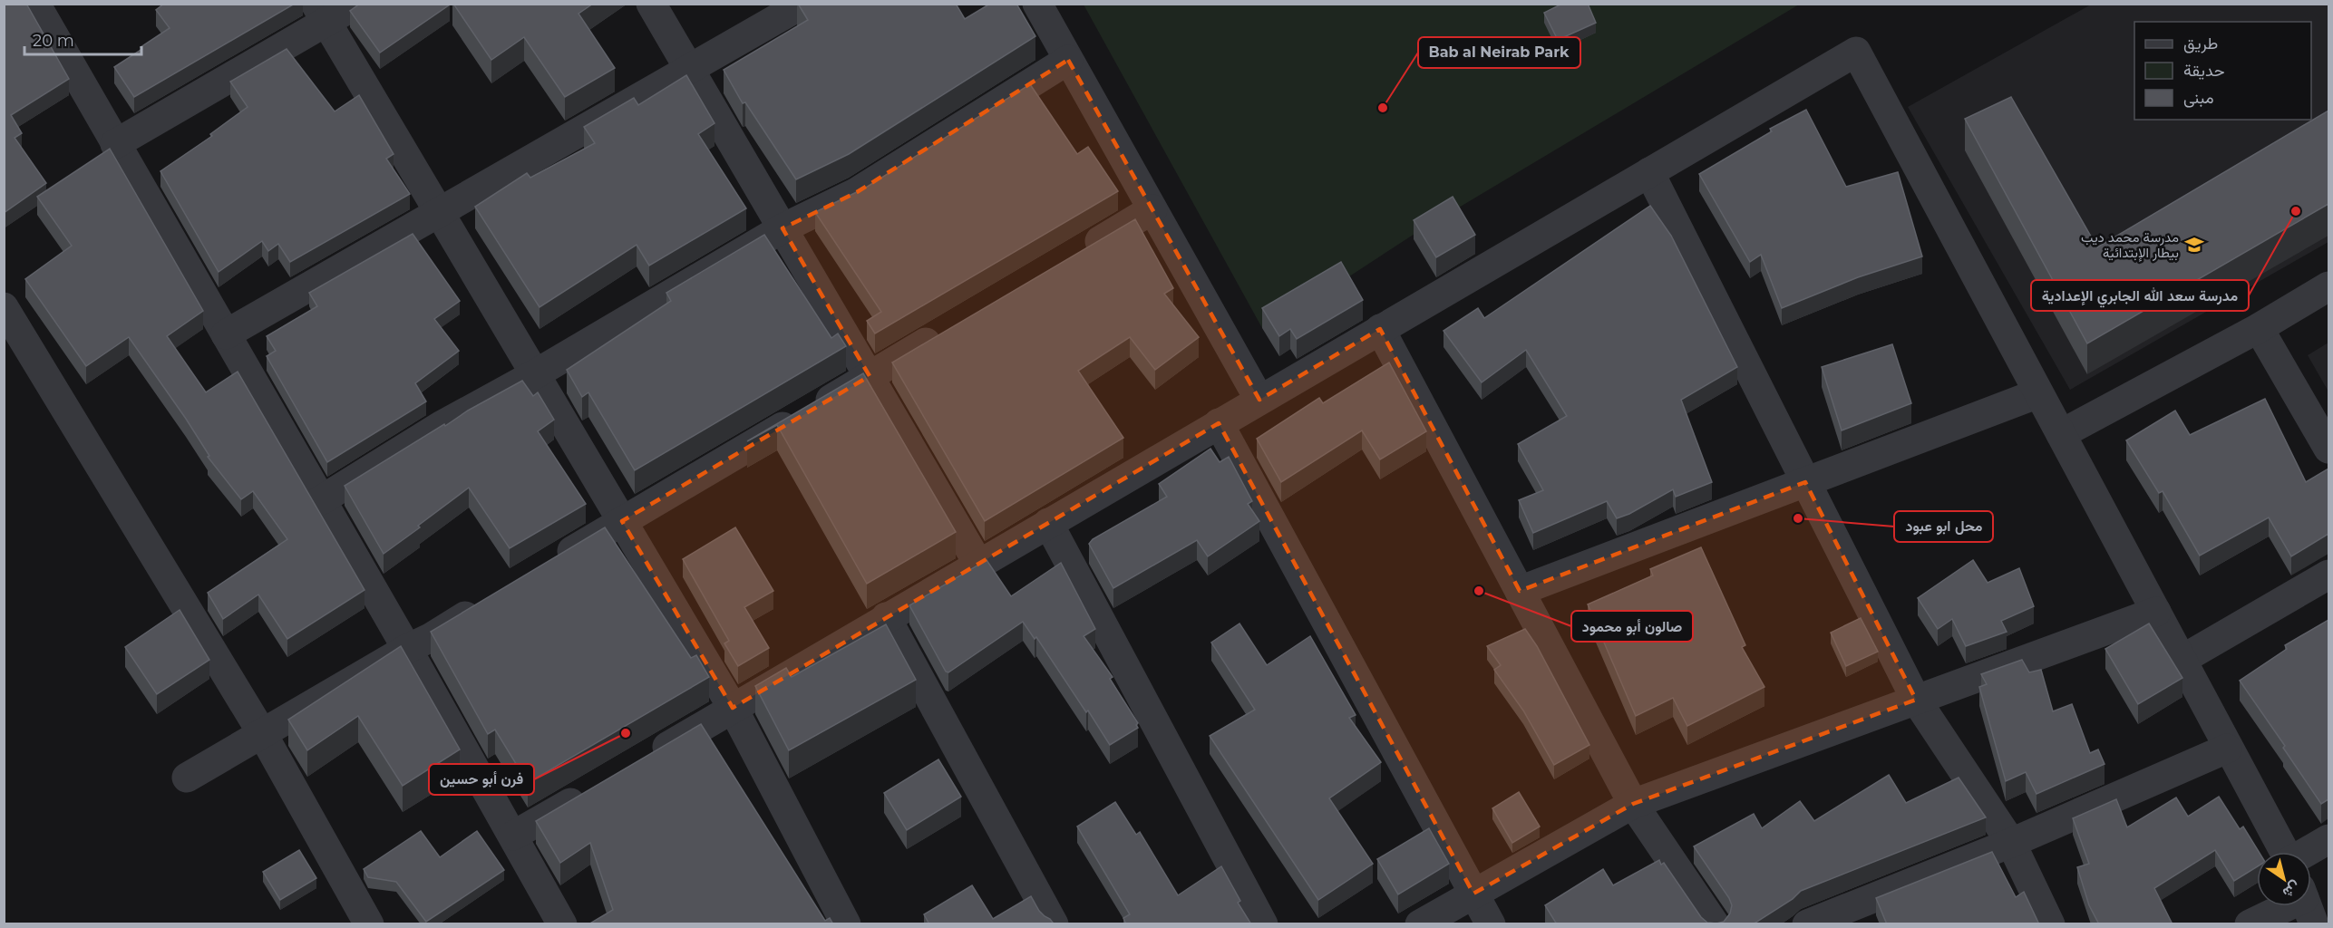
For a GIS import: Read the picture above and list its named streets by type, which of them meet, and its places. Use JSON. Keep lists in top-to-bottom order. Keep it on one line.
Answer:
{"places":{"other":["Bab al Neirab Park","مدرسة سعد الله الجابري الإعدادية","محل ابو عبود","صالون أبو محمود","فرن أبو حسين"],"school or university":["مدرسة محمد ديب بيطار الإبتدائية"]},"legend":["طريق","حديقة","مبنى"],"scale_bar":"20 m","north":"bottom right"}
